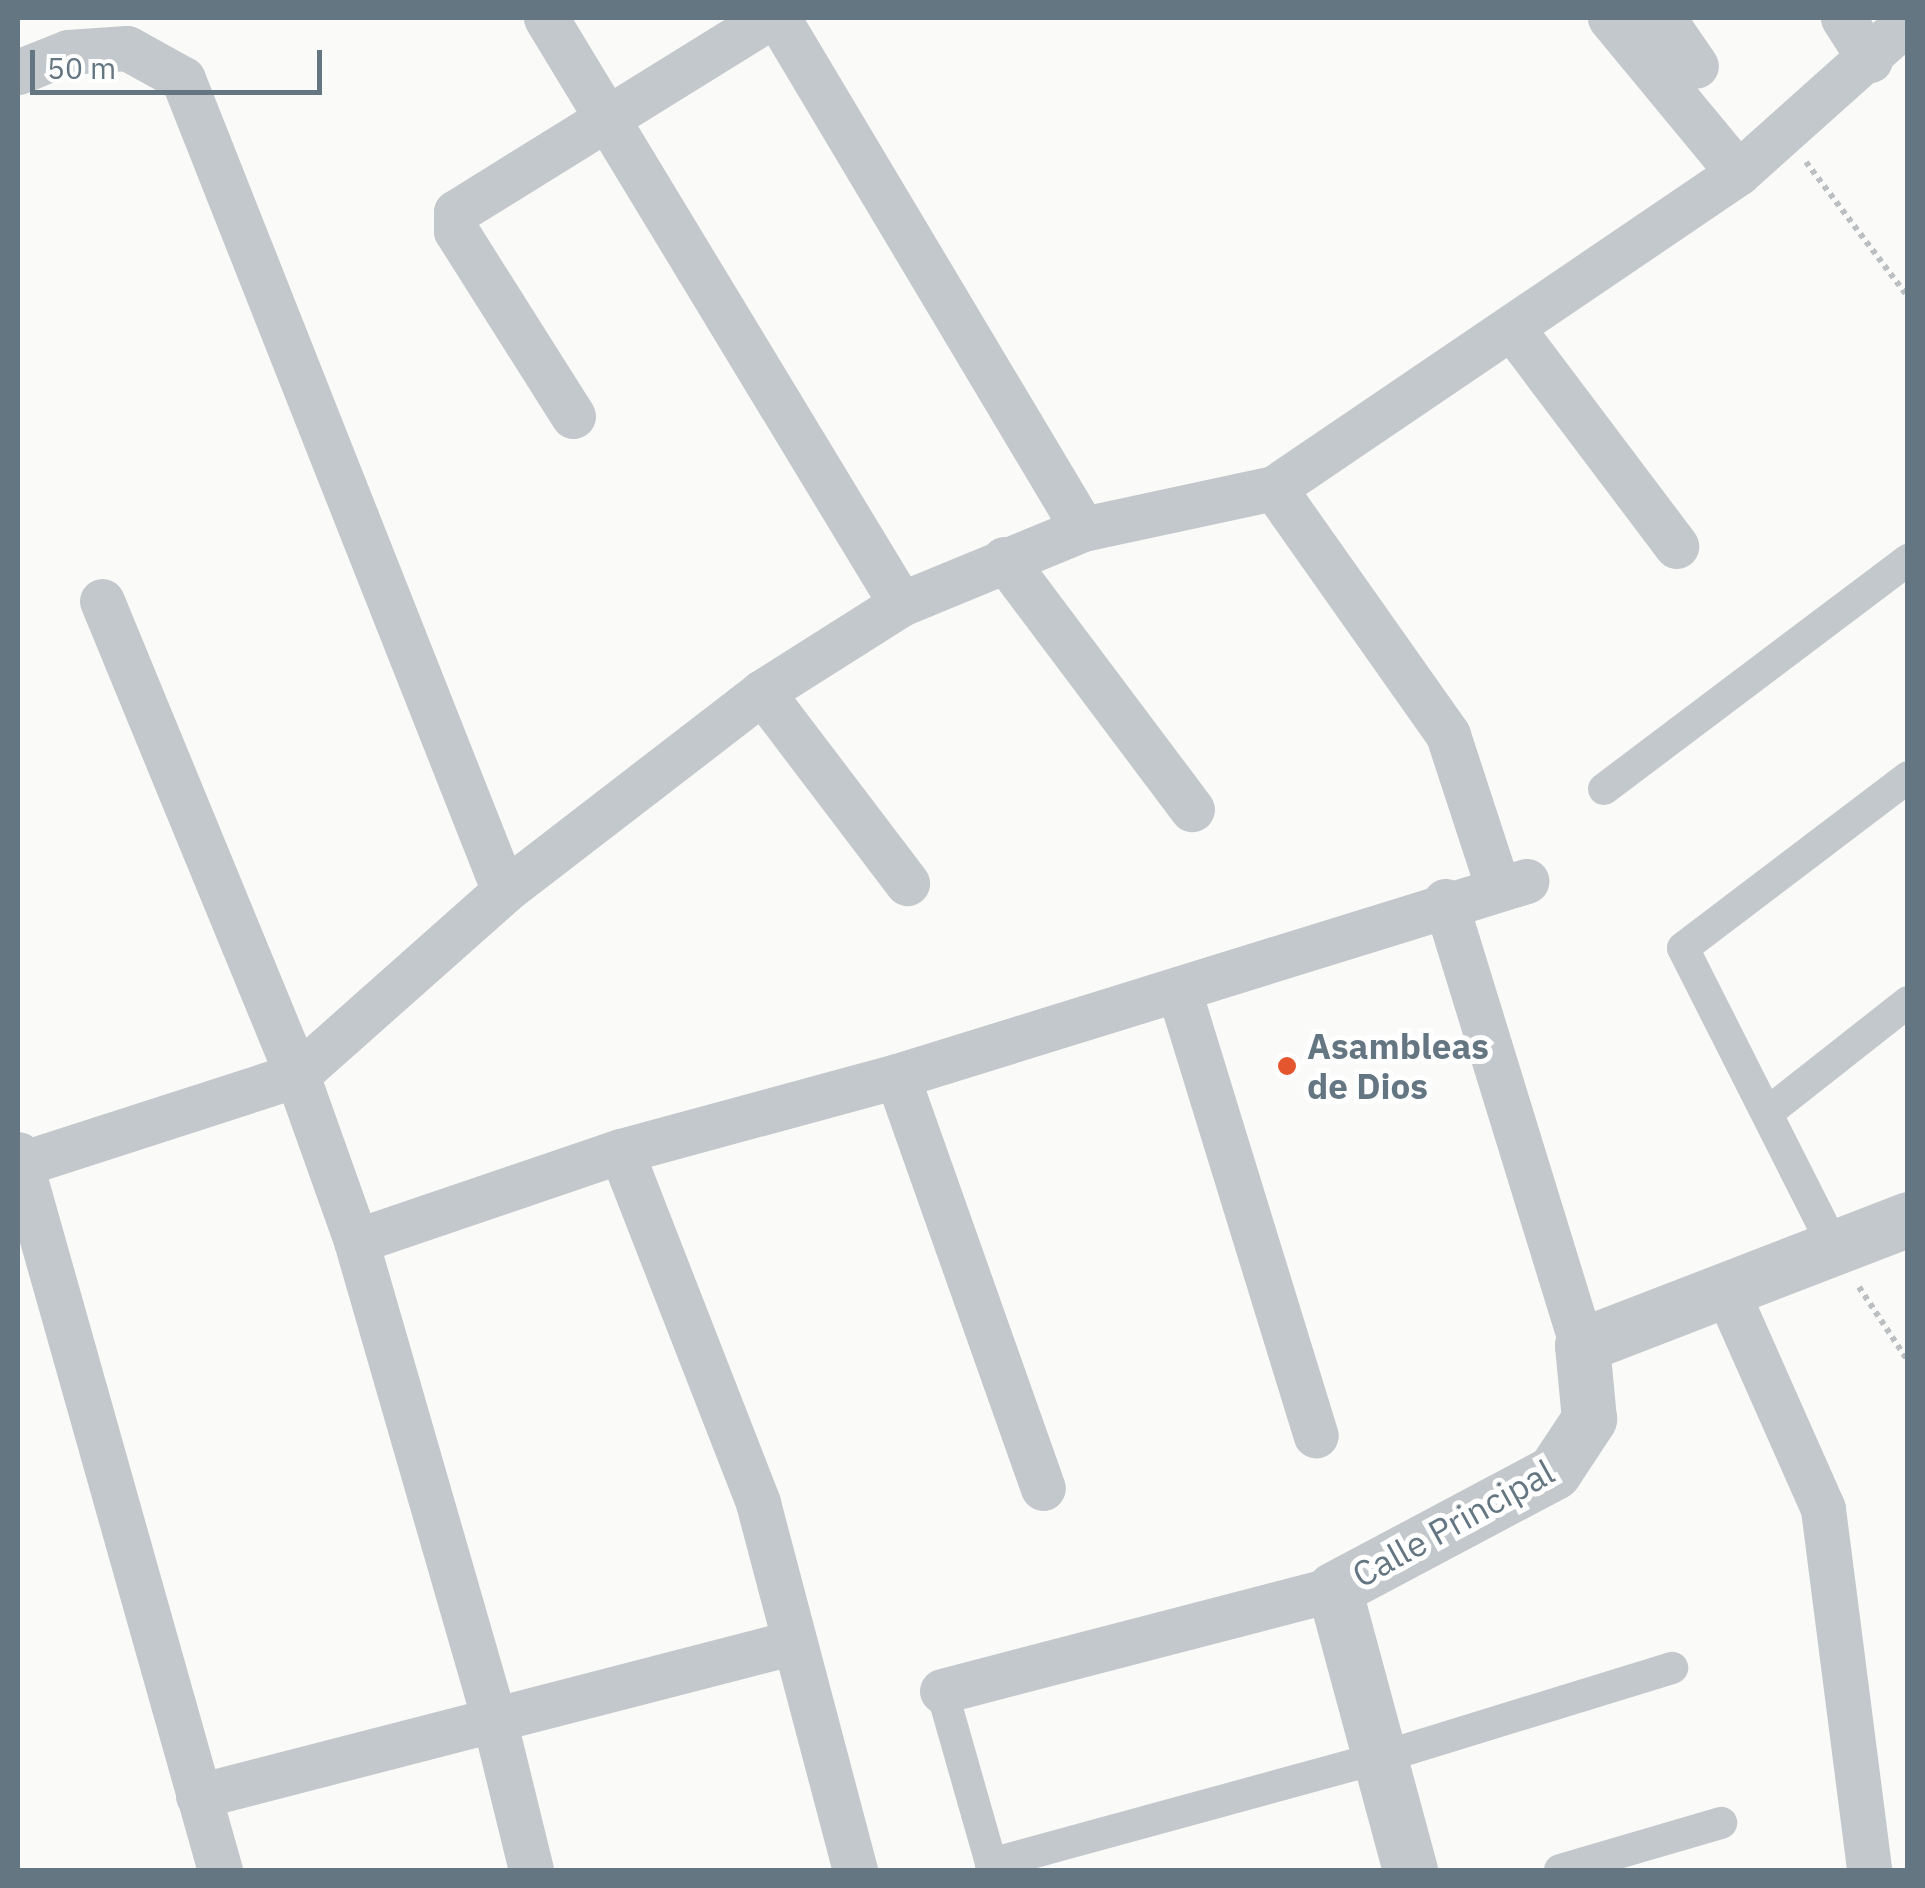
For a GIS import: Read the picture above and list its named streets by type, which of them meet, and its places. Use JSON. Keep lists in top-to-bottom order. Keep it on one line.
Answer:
{"streets":{"street":["Calle Principal"]},"places":["Asambleas de Dios"],"scale_bar":"50 m"}
